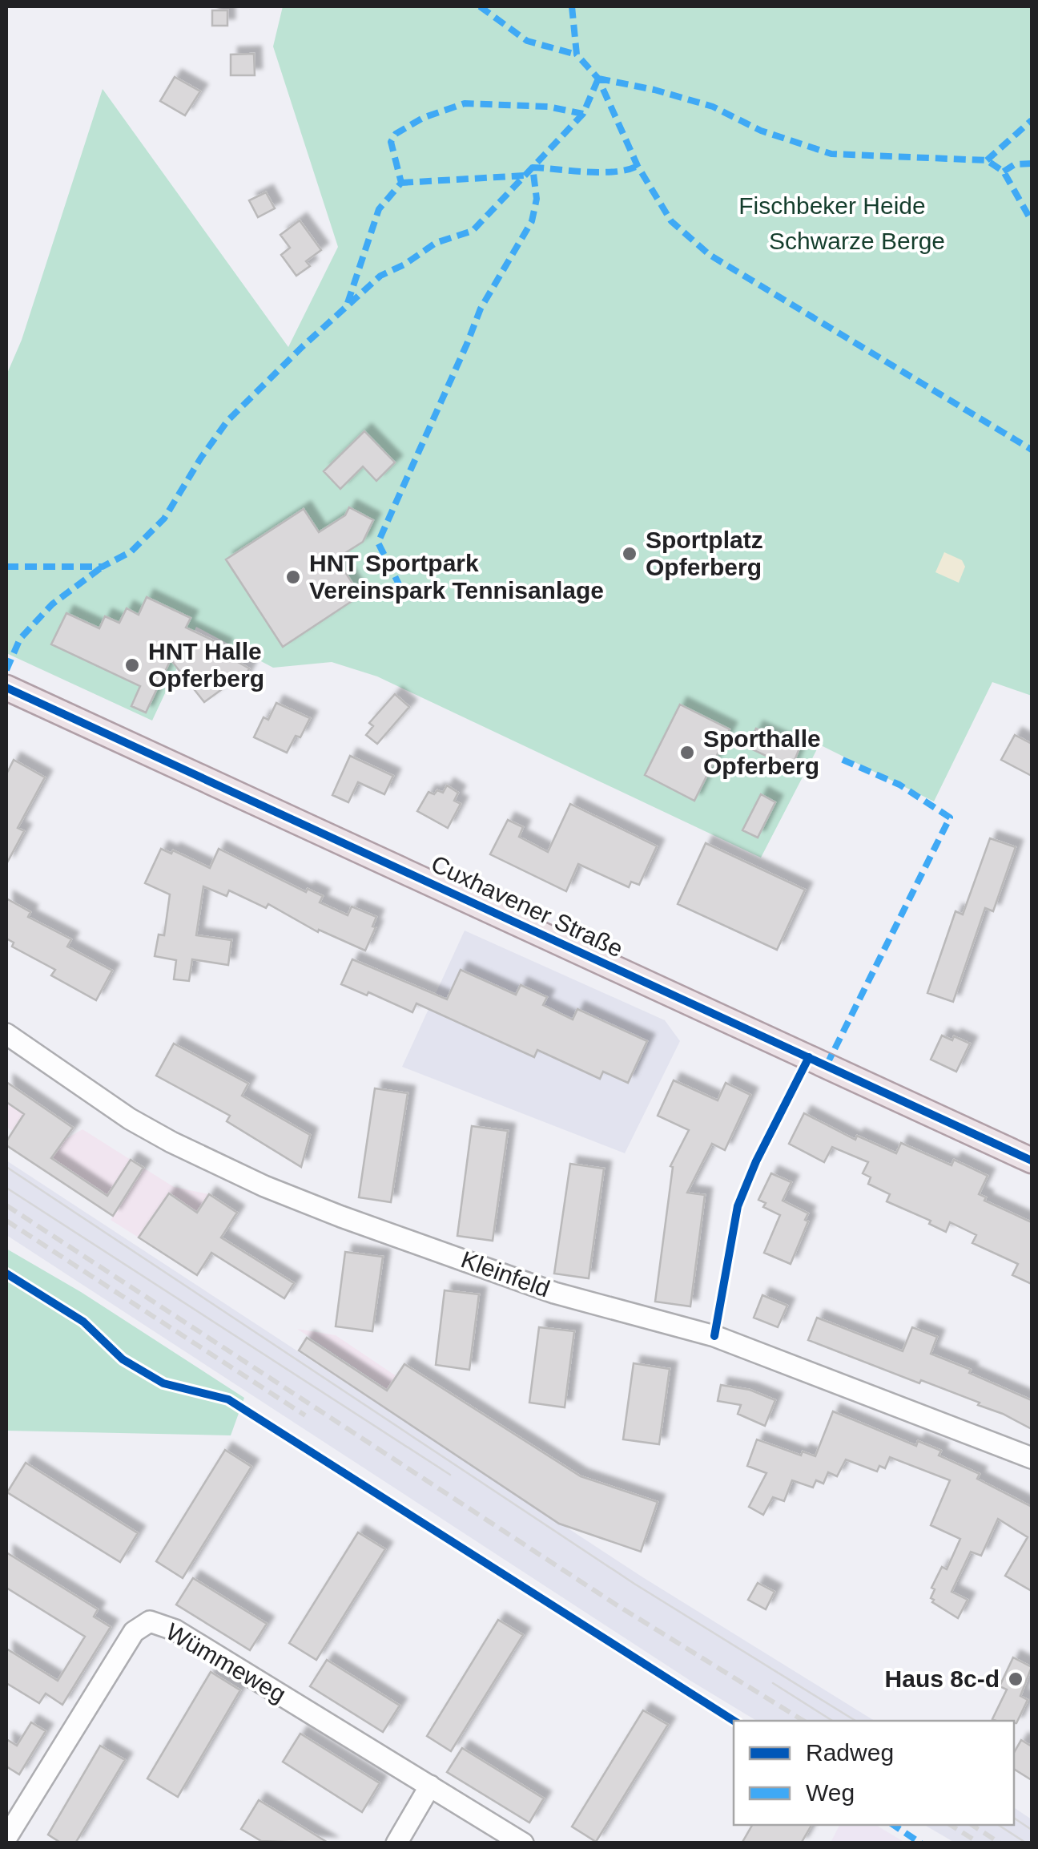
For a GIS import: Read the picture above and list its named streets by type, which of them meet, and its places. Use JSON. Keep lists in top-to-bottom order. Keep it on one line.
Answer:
{"streets":{"main road":["Cuxhavener Straße"],"street":["Kleinfeld","Wümmeweg"]},"parks":["Fischbeker Heide","Schwarze Berge"],"places":["Sportplatz Opferberg","HNT Sportpark Vereinspark Tennisanlage","HNT Halle Opferberg","Sporthalle Opferberg","Haus 8c-d"],"legend":["Radweg","Weg"]}
